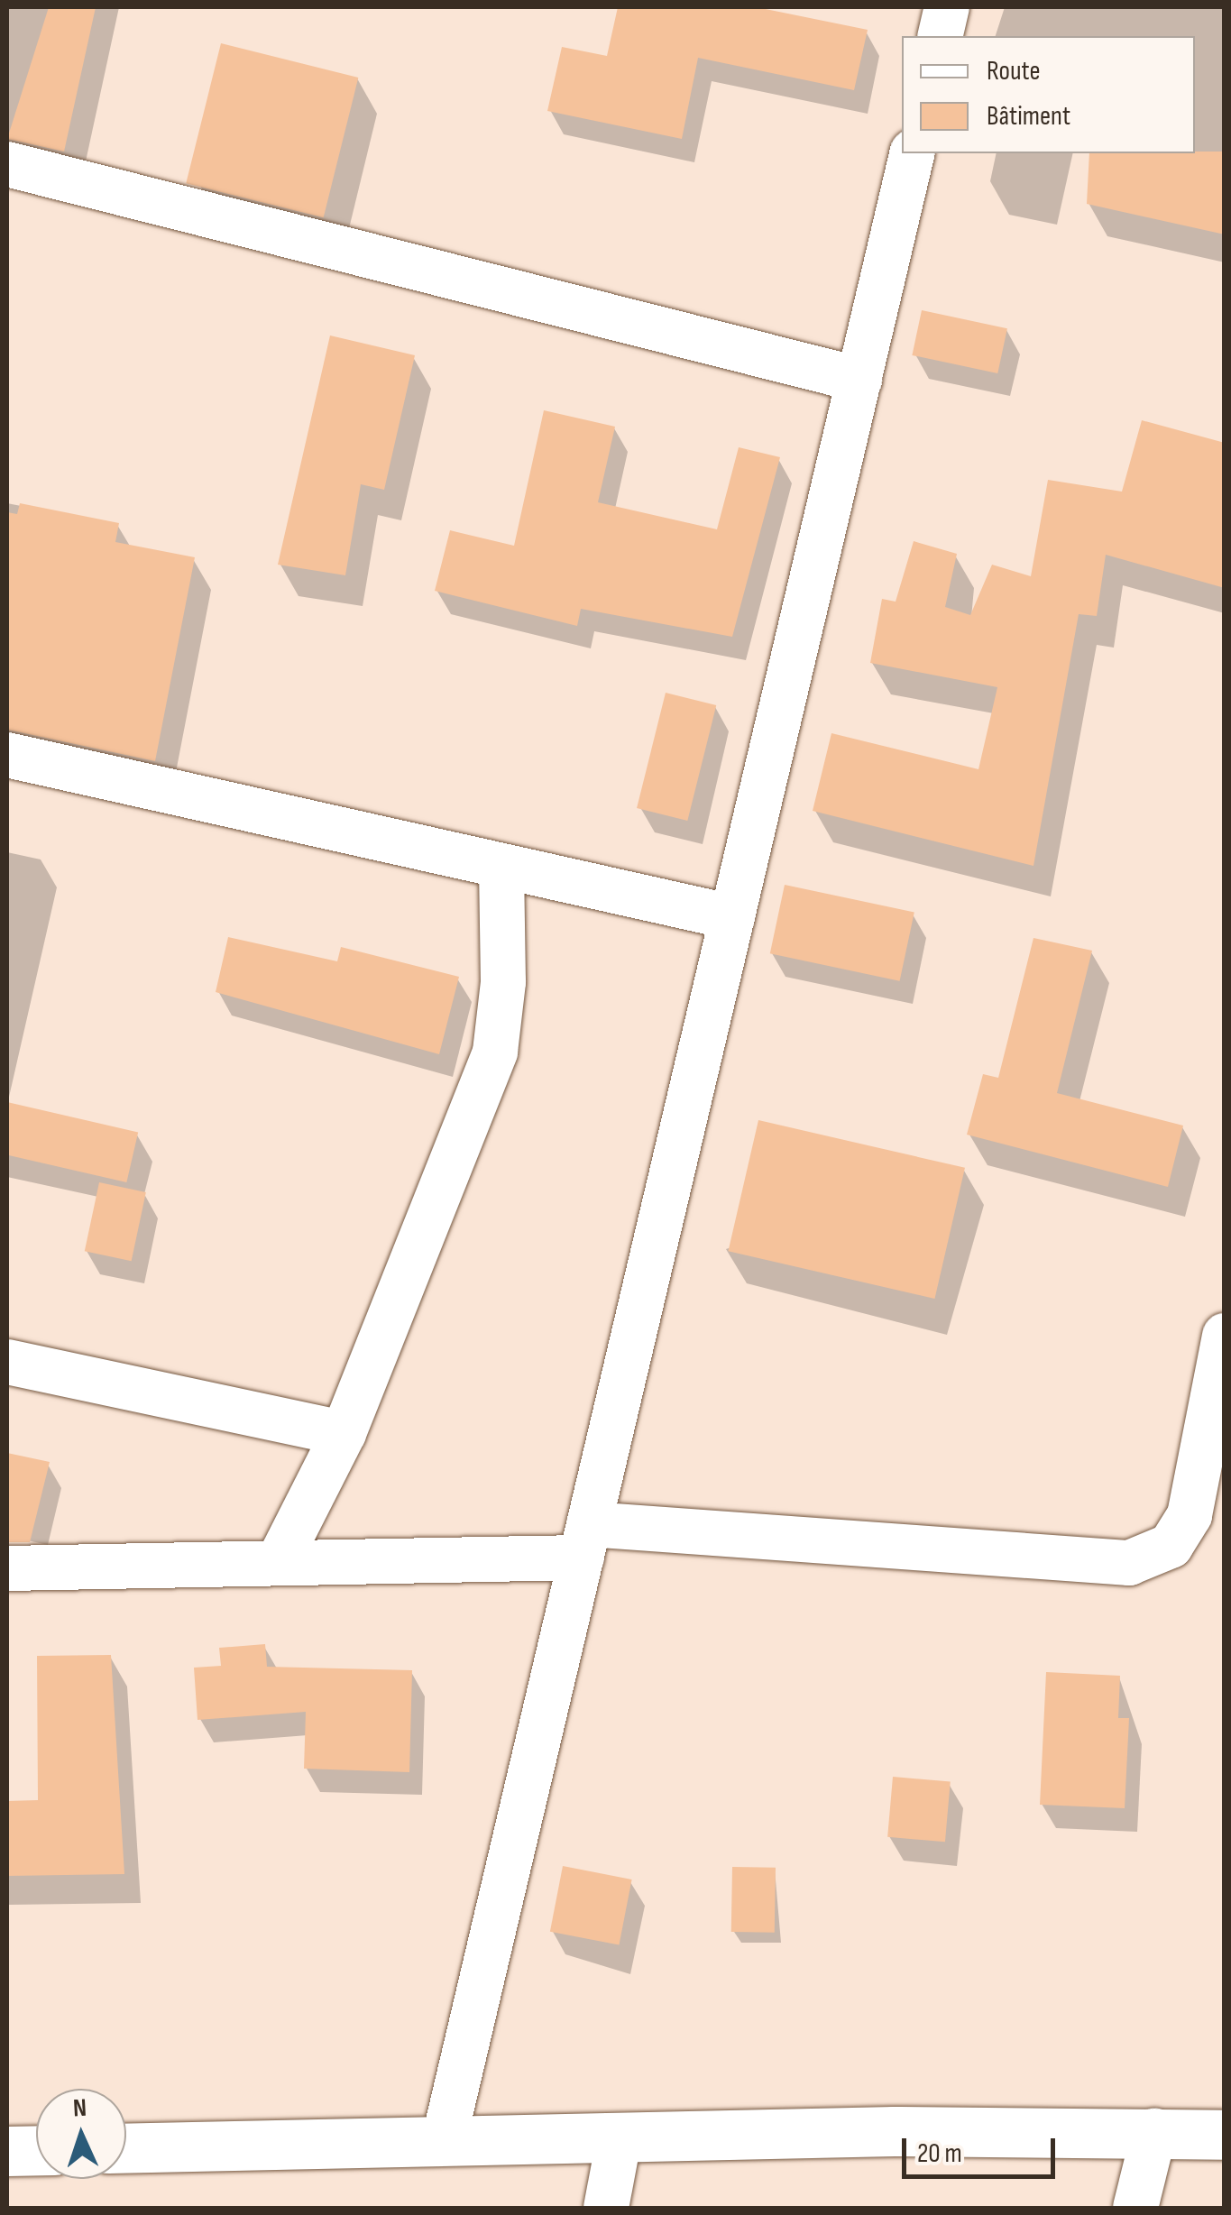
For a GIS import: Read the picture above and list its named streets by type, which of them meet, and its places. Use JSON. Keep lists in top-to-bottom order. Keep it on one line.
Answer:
{"legend":["Route","Bâtiment"],"scale_bar":"20 m","north":"top"}
